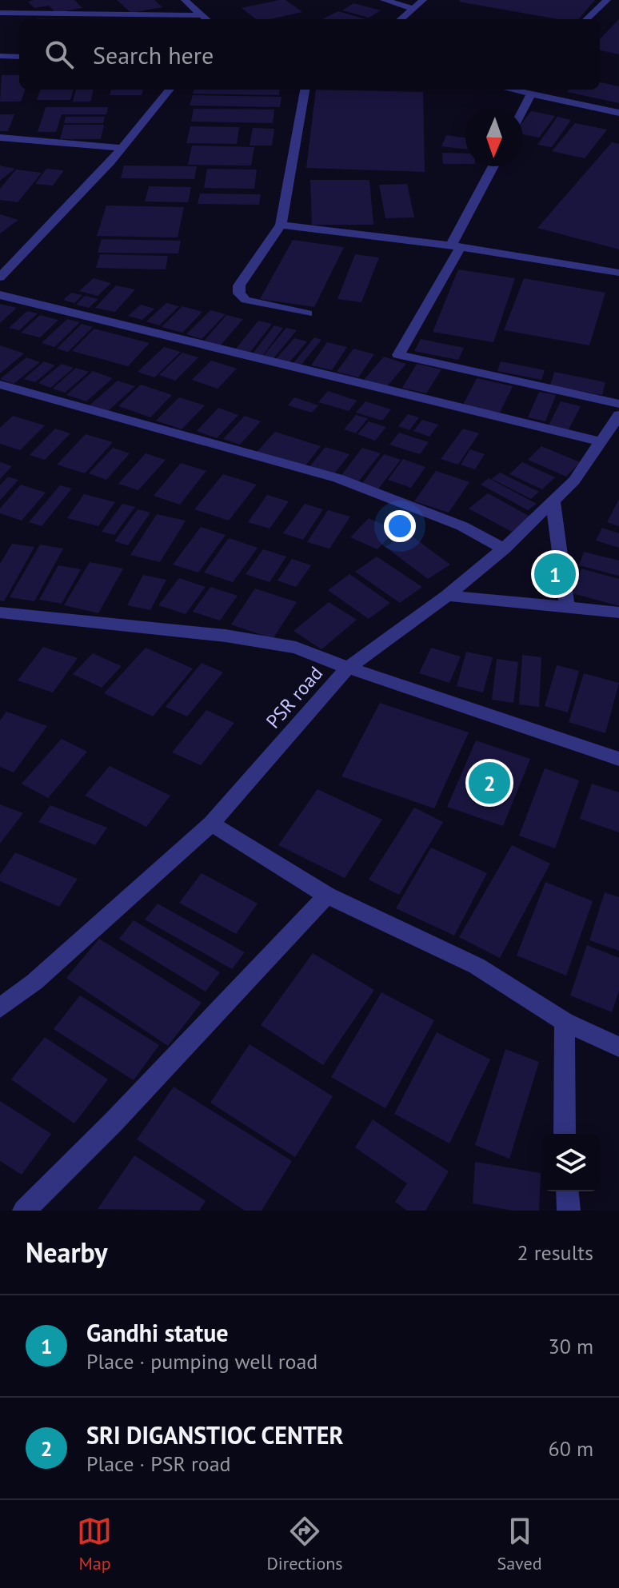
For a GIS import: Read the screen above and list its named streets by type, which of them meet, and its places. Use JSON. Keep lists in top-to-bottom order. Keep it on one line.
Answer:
{"streets":{"street":["PSR road"]},"north":"bottom","page":{"search":"Search here","pins":["1","2"],"heading":["Nearby","2 results"],"list":[{"mark":"1","name":"Gandhi statue","note":"Place · pumping well road","value":"30 m"},{"mark":"2","name":"SRI DIGANSTIOC CENTER","note":"Place · PSR road","value":"60 m"}],"nav":["Map","Directions","Saved"]}}
